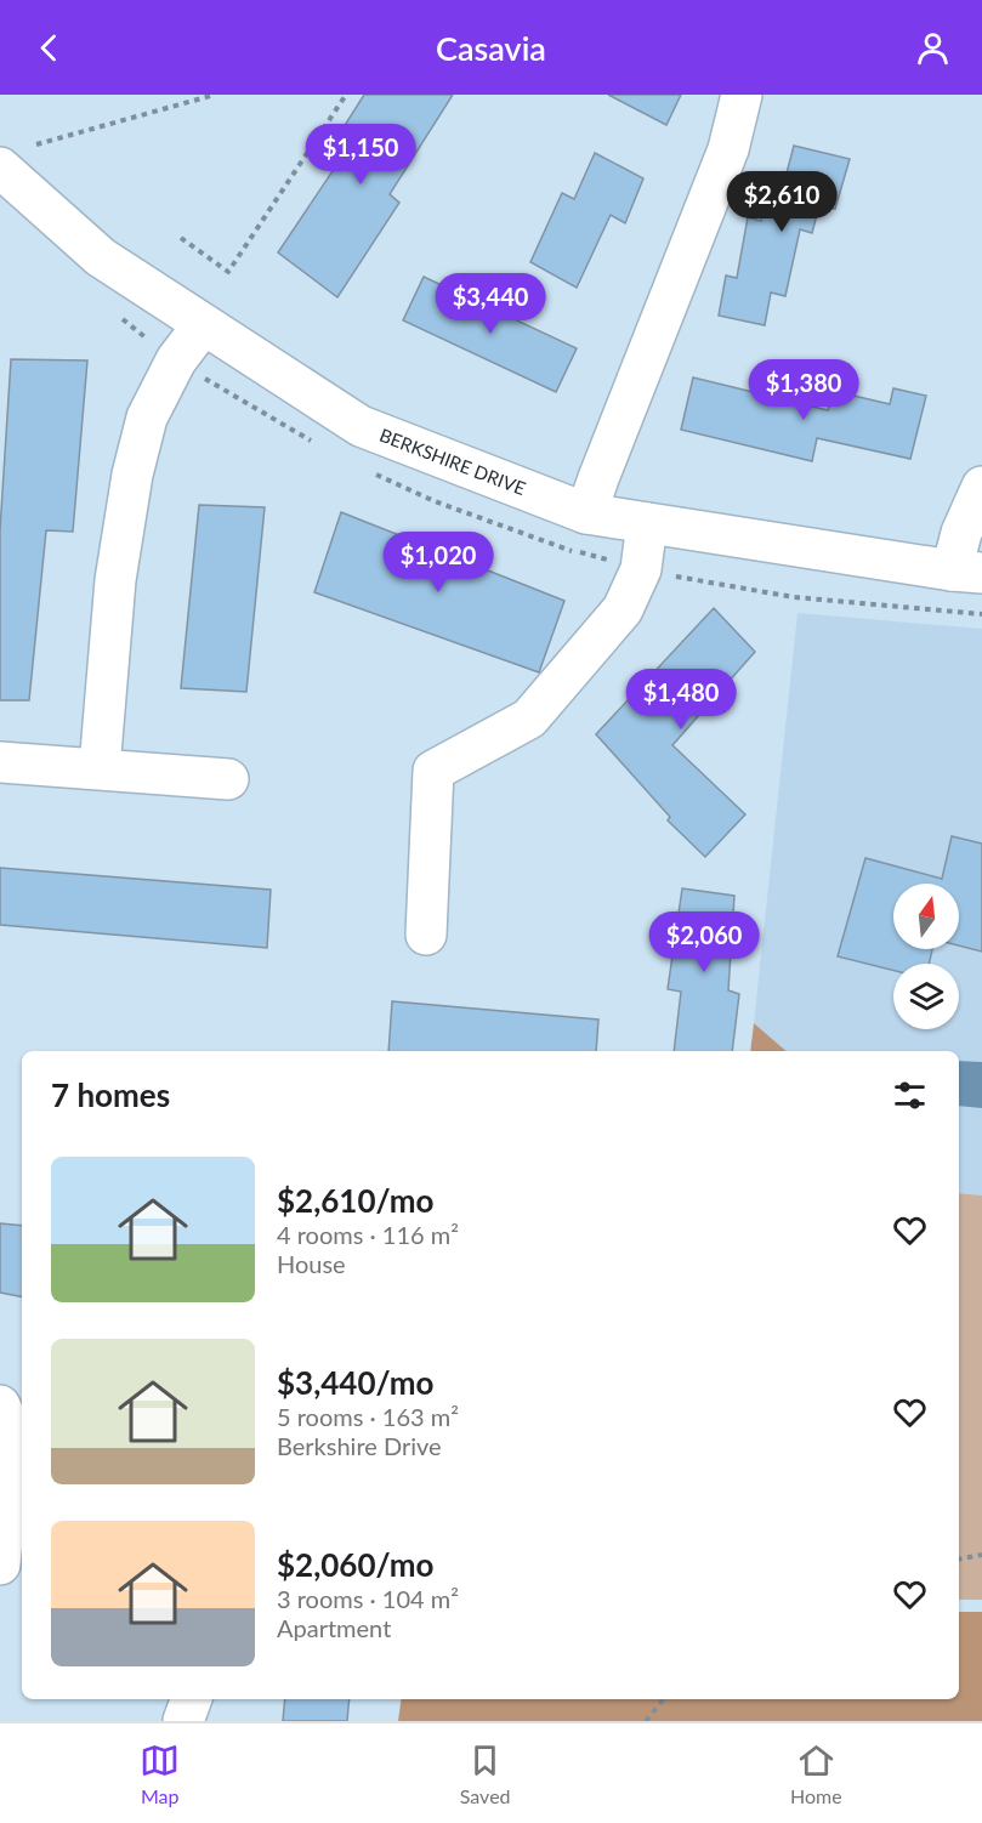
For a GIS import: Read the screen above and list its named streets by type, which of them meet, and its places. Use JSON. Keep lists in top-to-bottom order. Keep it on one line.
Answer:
{"streets":{"street":["BERKSHIRE DRIVE"]},"north":"top","page":{"header":"Casavia","price":["$1,150","$2,610","$3,440","$1,380","$1,020","$1,480","$2,060"],"heading":"7 homes","list":[{"name":"$2,610/mo","note":"4 rooms · 116 m² · House"},{"name":"$3,440/mo","note":"5 rooms · 163 m² · Berkshire Drive"},{"name":"$2,060/mo","note":"3 rooms · 104 m² · Apartment"}],"tabs":["Map","Saved","Home"]}}
